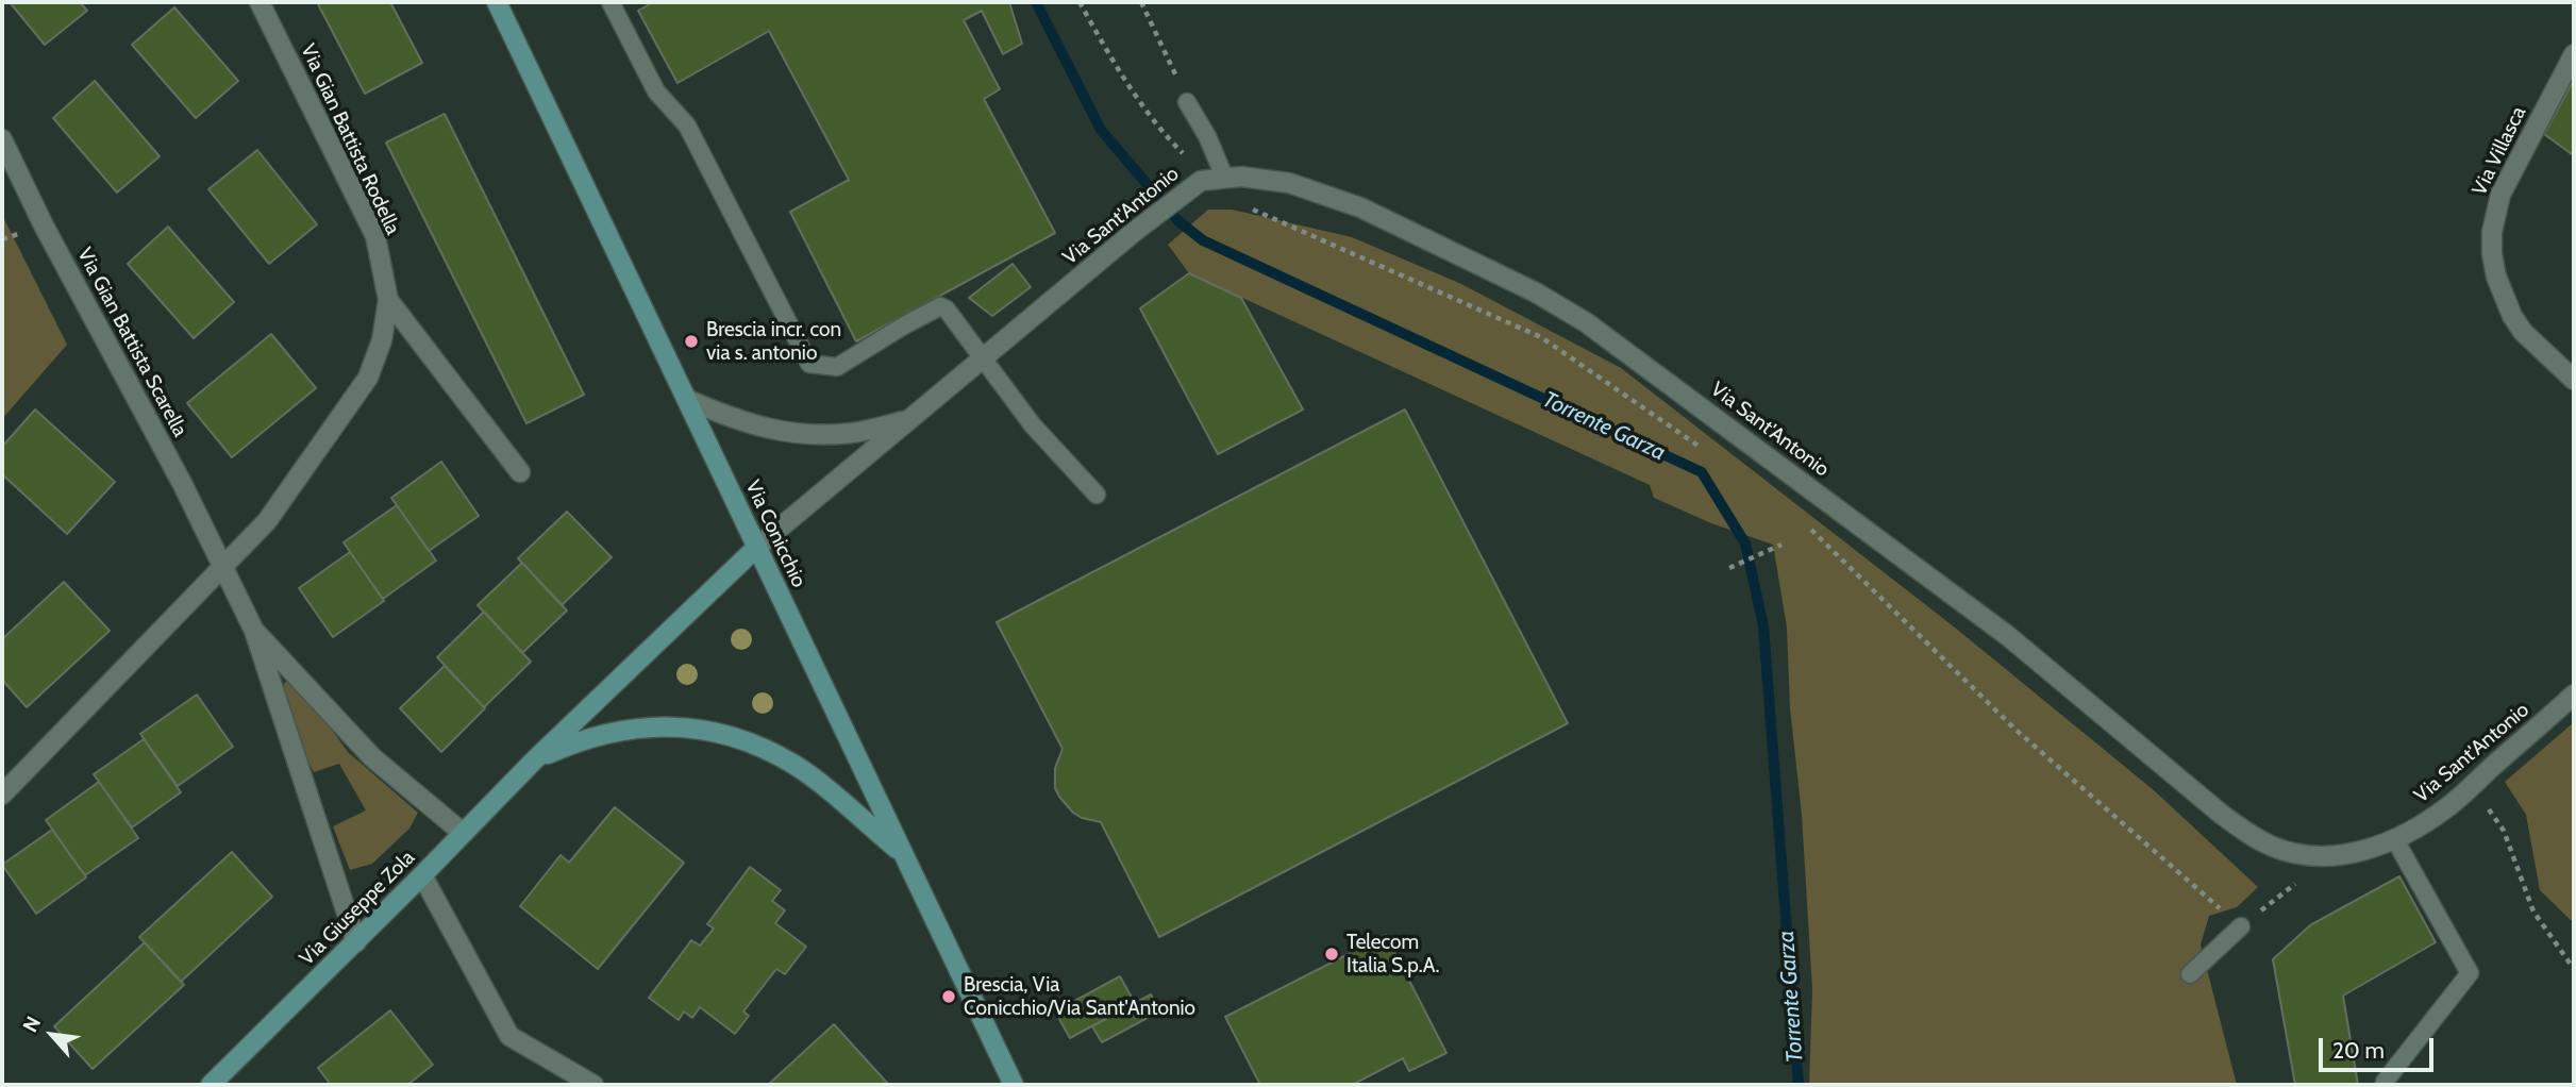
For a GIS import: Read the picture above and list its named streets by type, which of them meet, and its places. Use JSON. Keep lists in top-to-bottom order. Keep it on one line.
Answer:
{"streets":{"main road":["Via Conicchio","Via Giuseppe Zola"],"street":["Via Gian Battista Rodella","Via Villasca","Via Sant'Antonio","Via Gian Battista Scarella"]},"crossings":[["Via Gian Battista Rodella","Via Gian Battista Scarella"],["Via Sant'Antonio","Via Conicchio"],["Via Sant'Antonio","Via Giuseppe Zola"],["Via Gian Battista Scarella","Via Giuseppe Zola"],["Via Conicchio","Via Giuseppe Zola"]],"water":["Torrente Garza"],"places":["Brescia incr. con via s. antonio","Telecom Italia S.p.A.","Brescia, Via Conicchio/Via Sant'Antonio"],"scale_bar":"20 m","north":"top left"}
